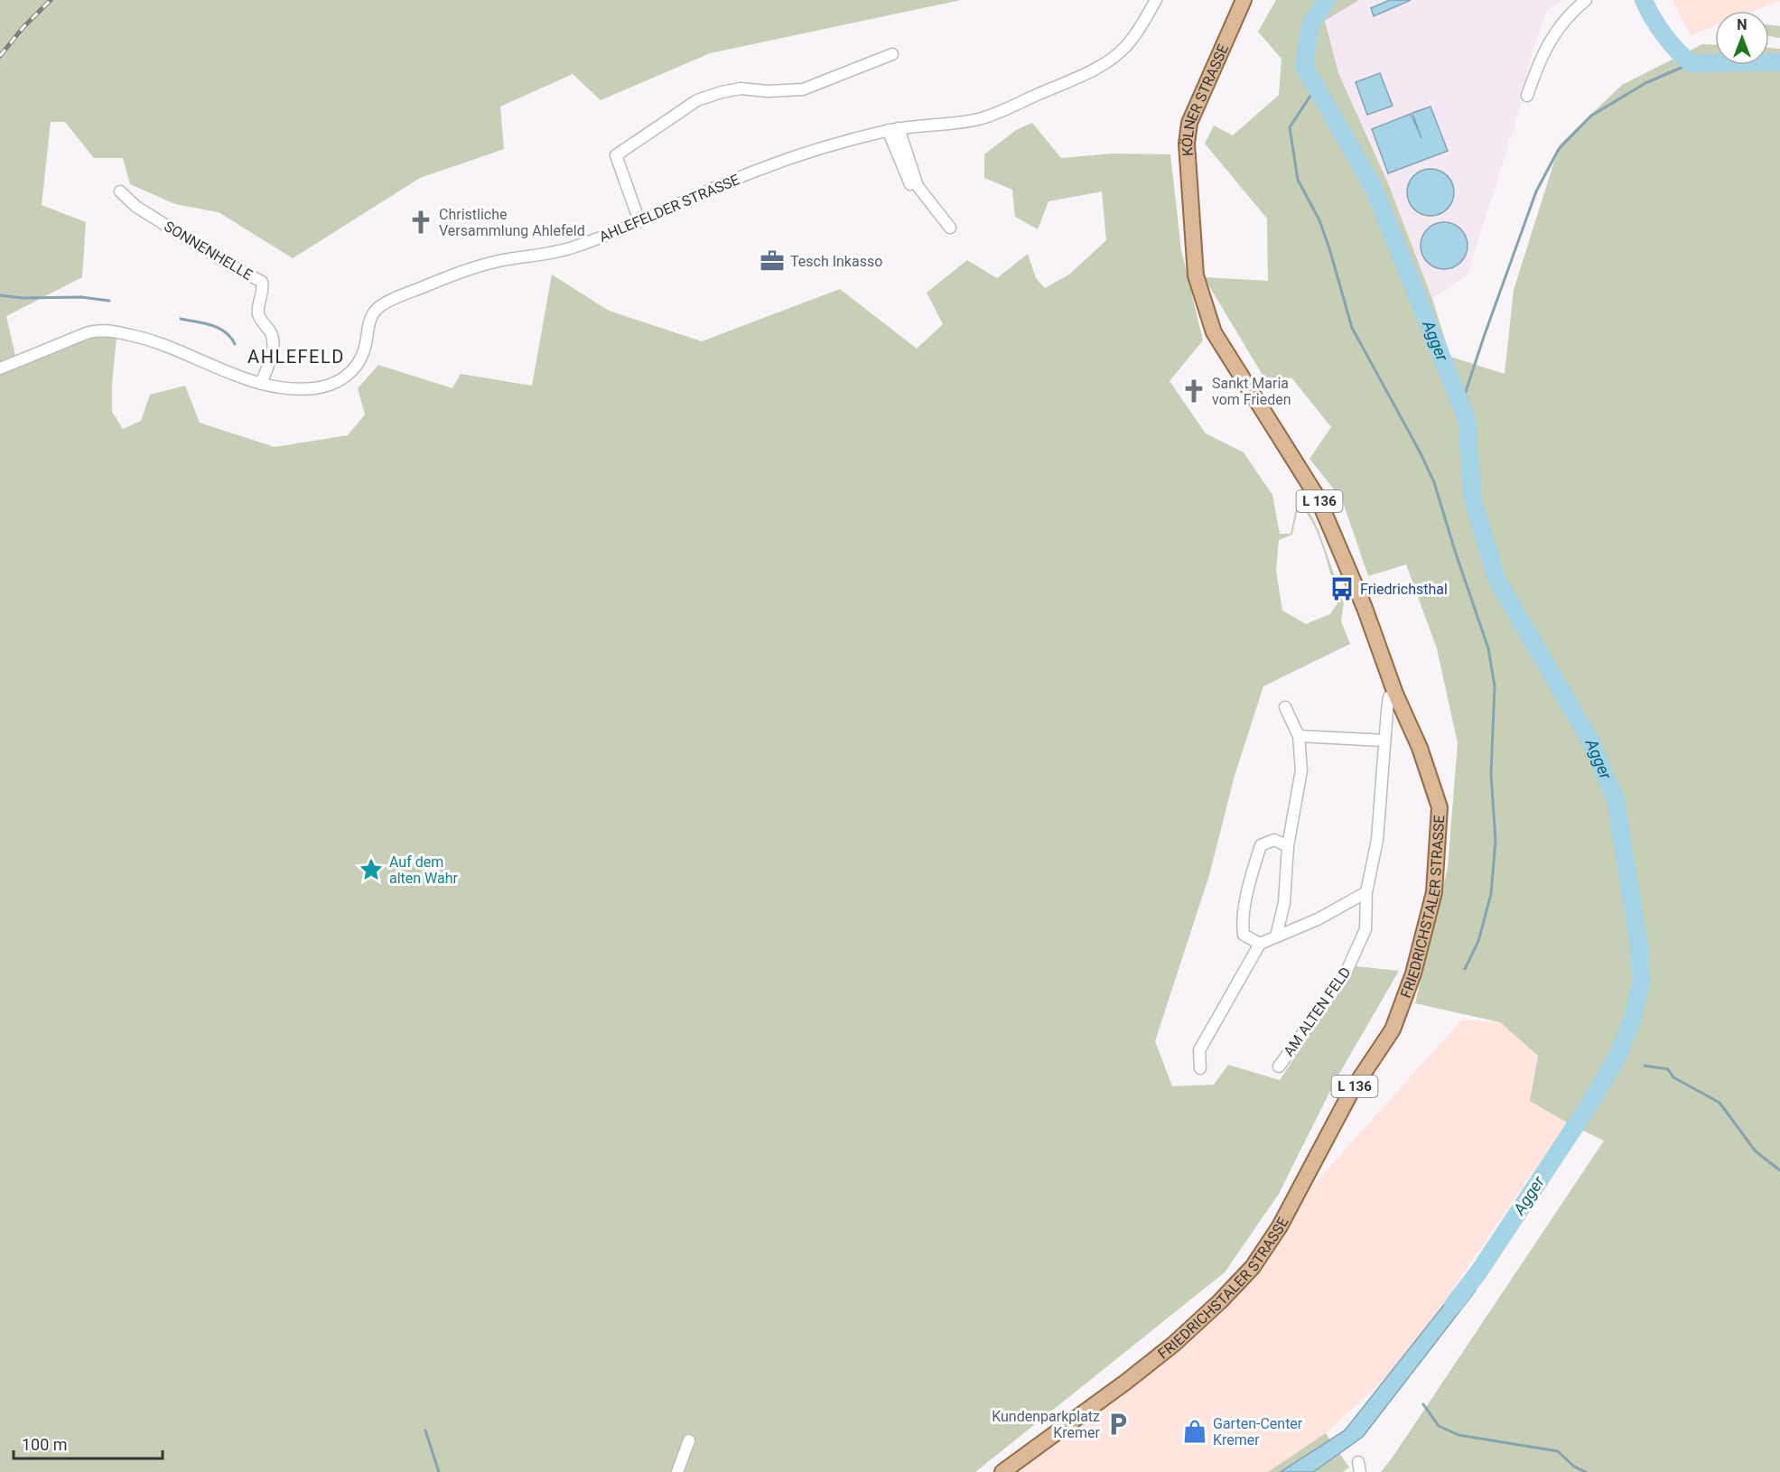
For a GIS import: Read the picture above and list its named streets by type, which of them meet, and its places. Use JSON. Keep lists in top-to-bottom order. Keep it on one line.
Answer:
{"streets":{"main road":["KÖLNER STRASSE","L 136","FRIEDRICHSTALER STRASSE"],"street":["AHLEFELDER STRASSE","SONNENHELLE","AM ALTEN FELD"]},"crossings":[["KÖLNER STRASSE","FRIEDRICHSTALER STRASSE"],["AHLEFELDER STRASSE","SONNENHELLE"],["FRIEDRICHSTALER STRASSE","AM ALTEN FELD"]],"districts":["AHLEFELD"],"water":["Agger"],"places":{"church":["Christliche Versammlung Ahlefeld","Sankt Maria vom Frieden"],"office":["Tesch Inkasso"],"bus stop":["Friedrichsthal"],"place":["Auf dem alten Wahr"],"parking":["Kundenparkplatz Kremer"],"shop":["Garten-Center Kremer"]},"scale_bar":"100 m","north":"top"}
